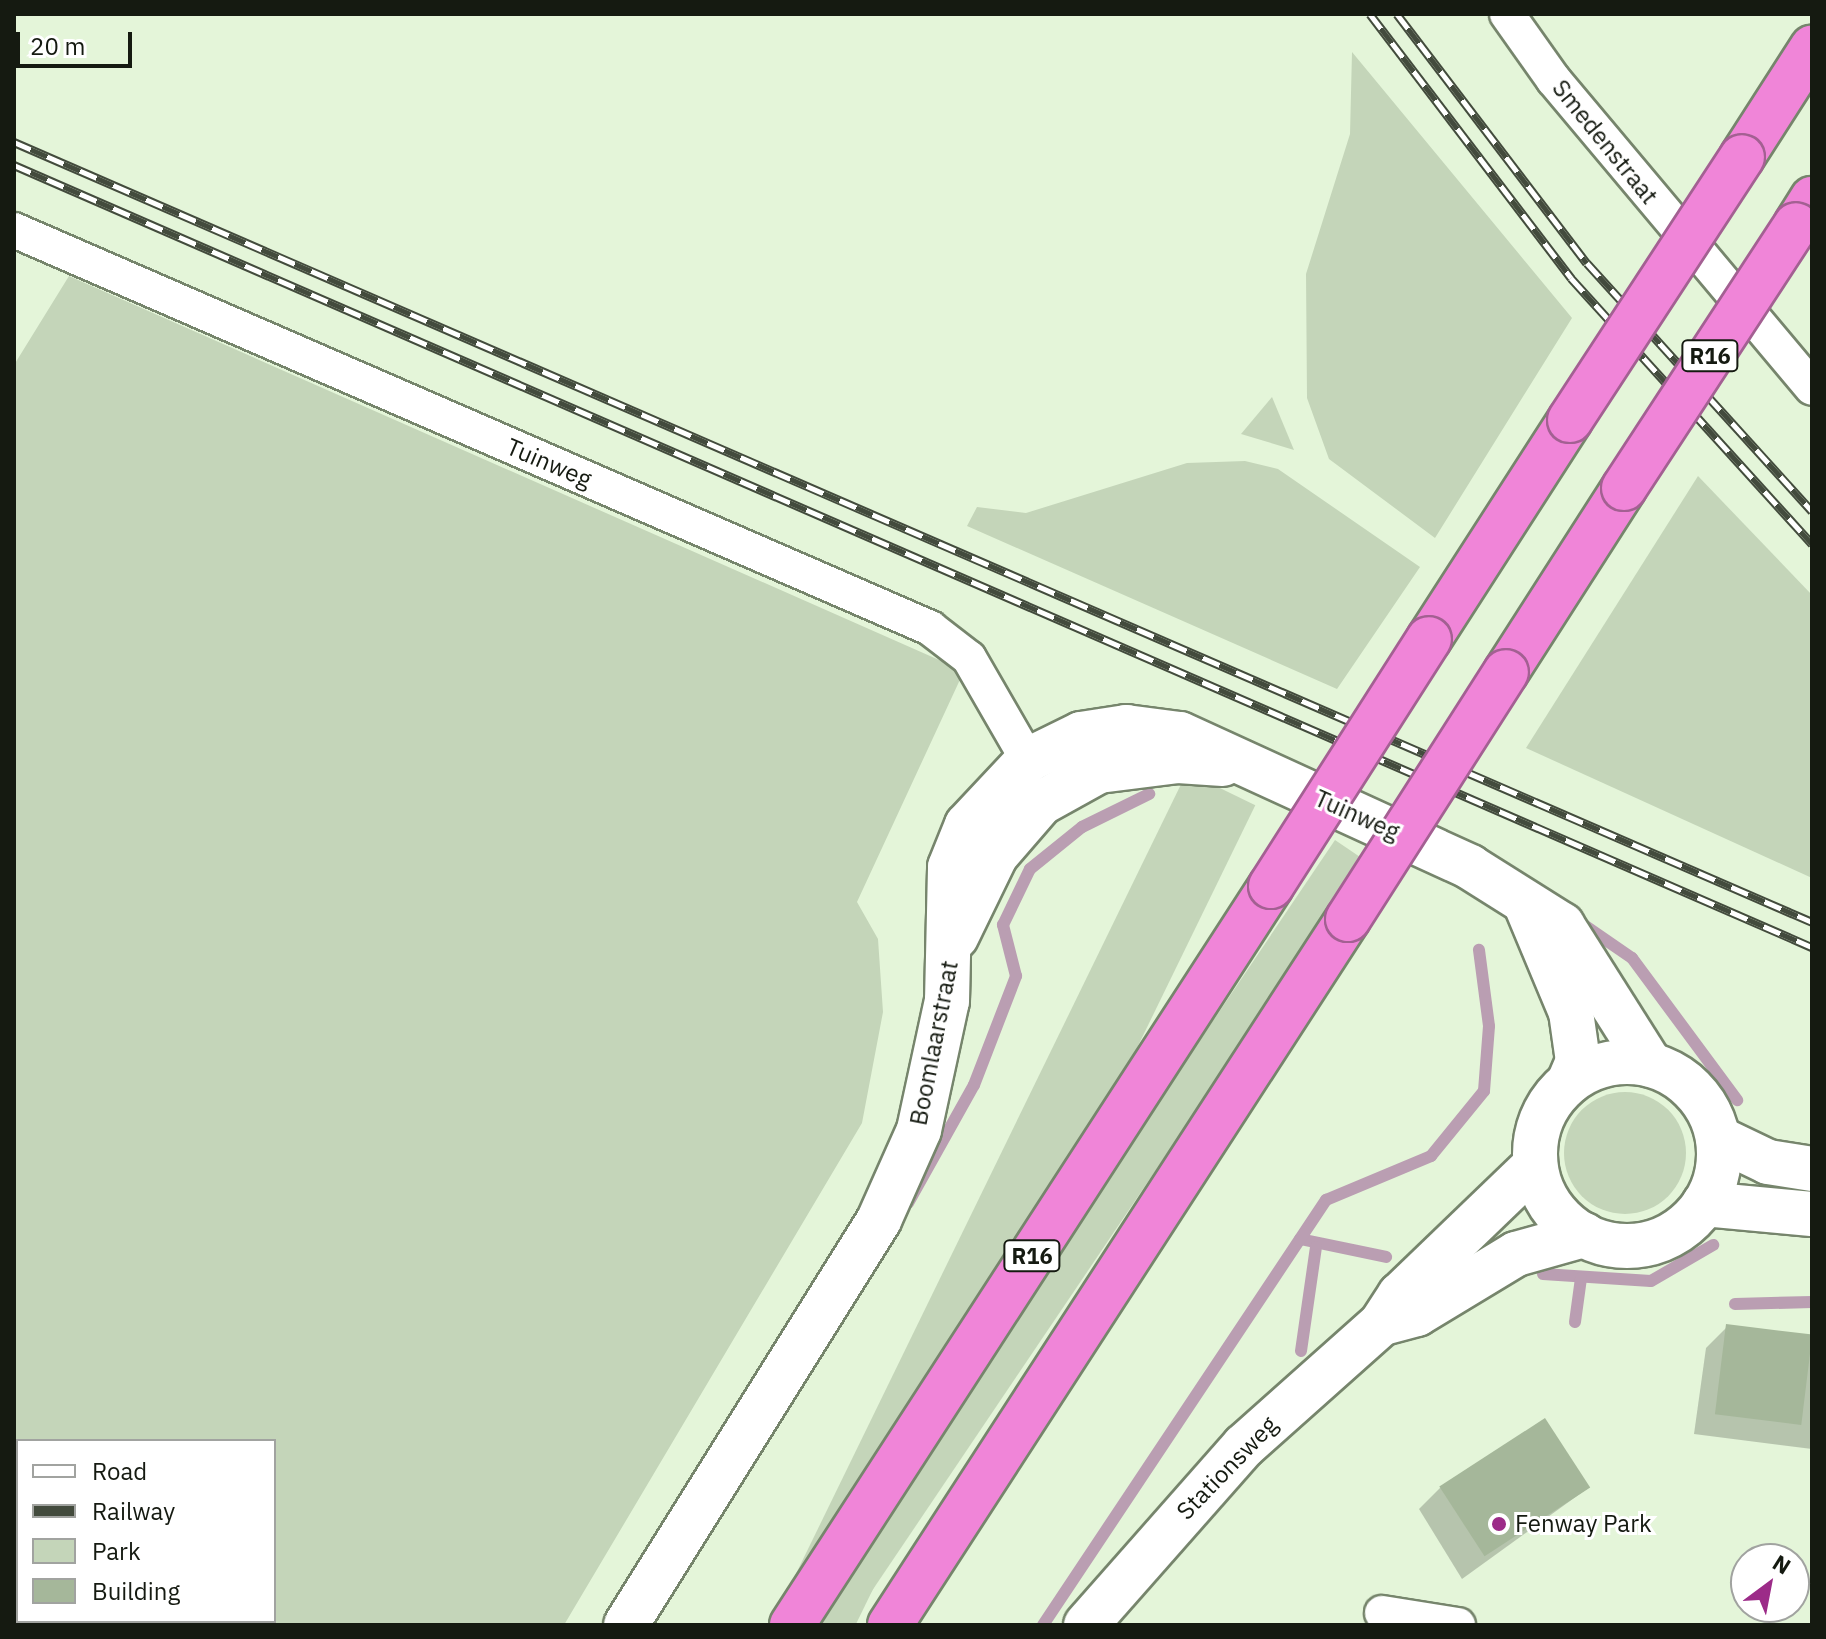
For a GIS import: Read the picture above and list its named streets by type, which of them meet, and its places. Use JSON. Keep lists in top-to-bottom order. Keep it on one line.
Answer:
{"streets":{"highway":["R16"],"street":["Smedenstraat","Tuinweg","Boomlaarstraat","Stationsweg"]},"crossings":[["Tuinweg","Boomlaarstraat"],["Tuinweg","Stationsweg"]],"places":["Fenway Park"],"legend":["Road","Railway","Park","Building"],"scale_bar":"20 m","north":"top right"}
